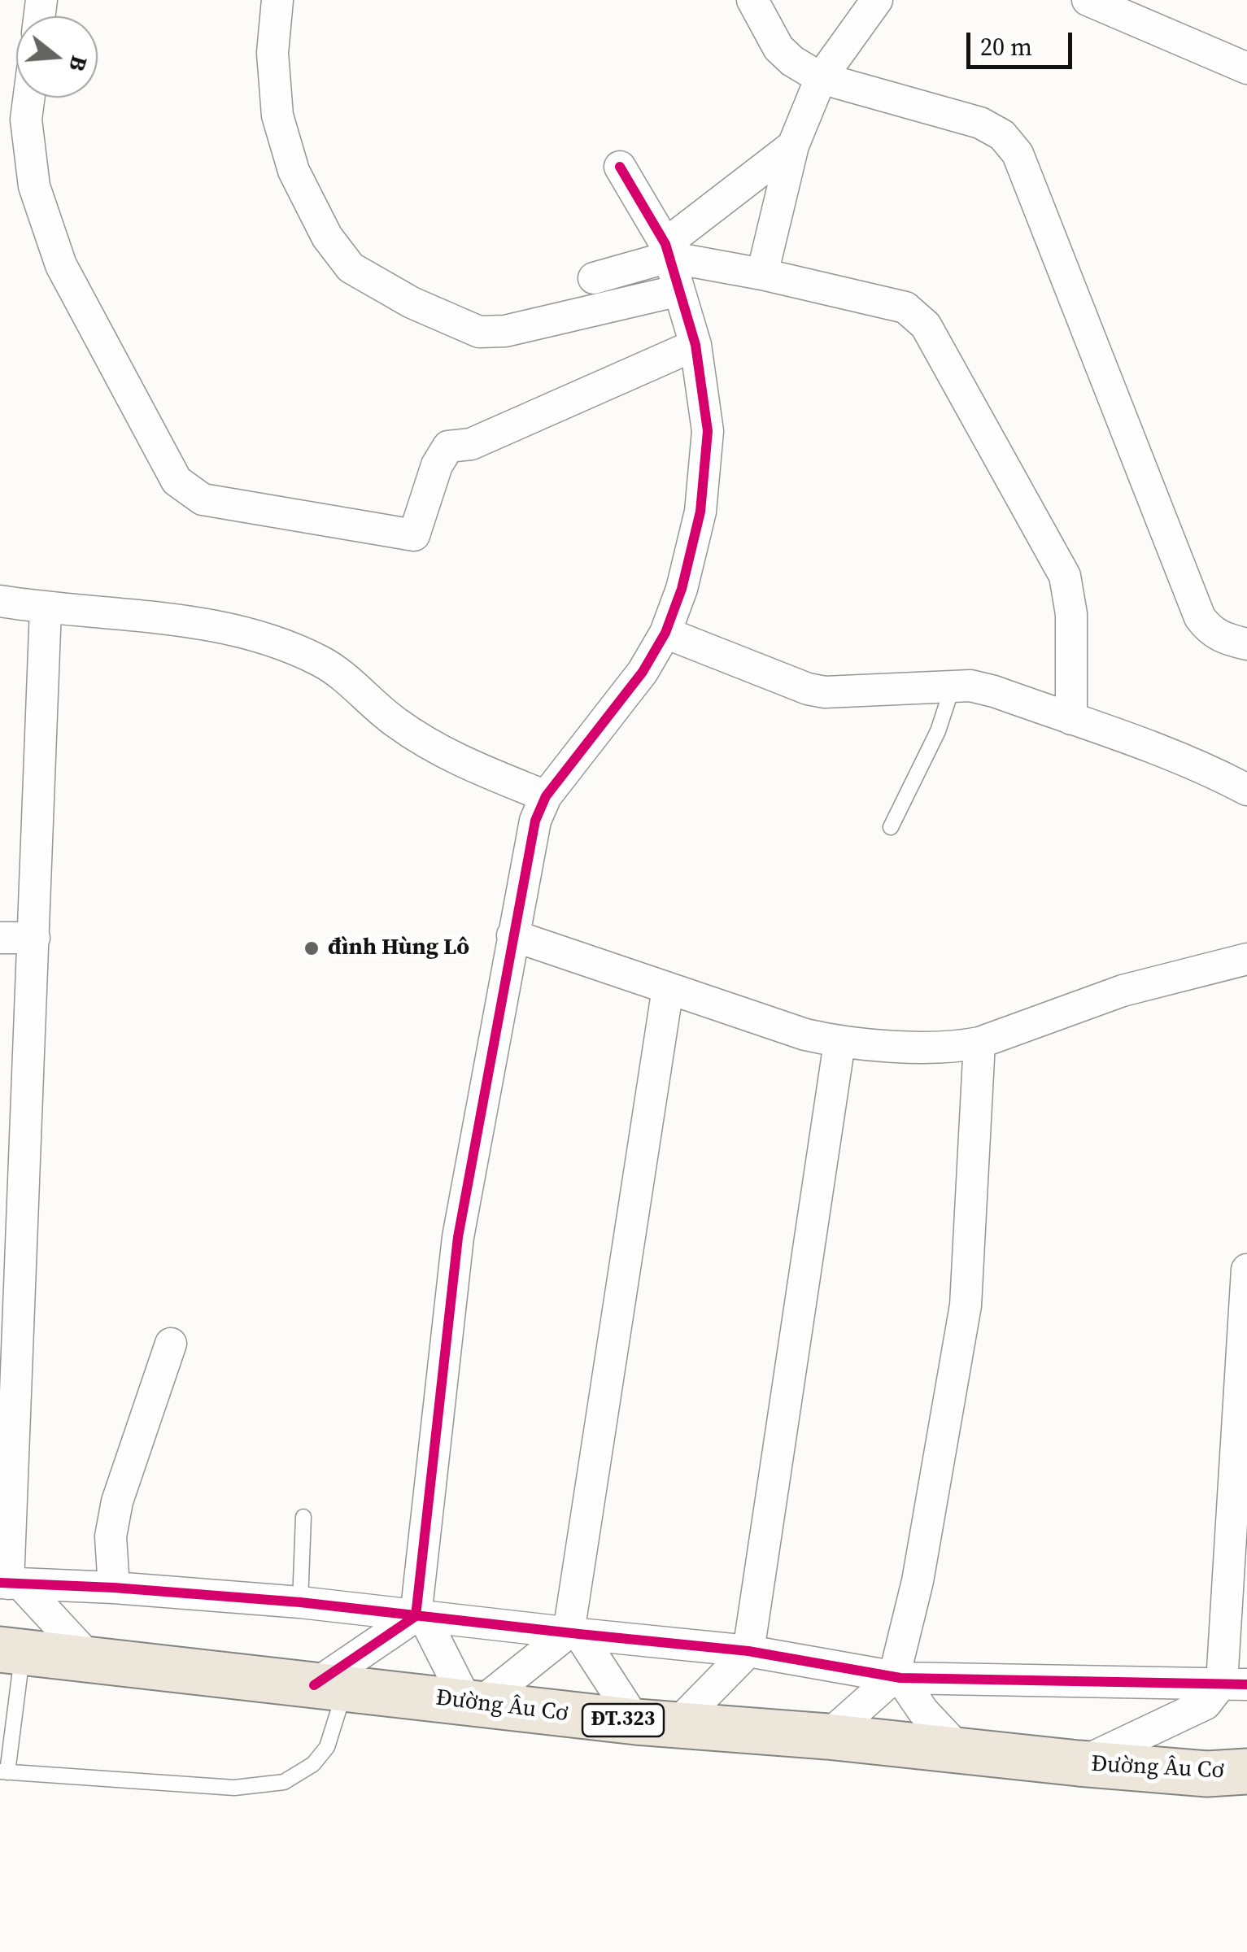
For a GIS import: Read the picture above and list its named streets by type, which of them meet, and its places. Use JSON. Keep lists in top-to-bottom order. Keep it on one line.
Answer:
{"streets":{"main road":["Đường Âu Cơ","ĐT.323"]},"places":["đình Hùng Lô"],"scale_bar":"20 m","north":"right"}
